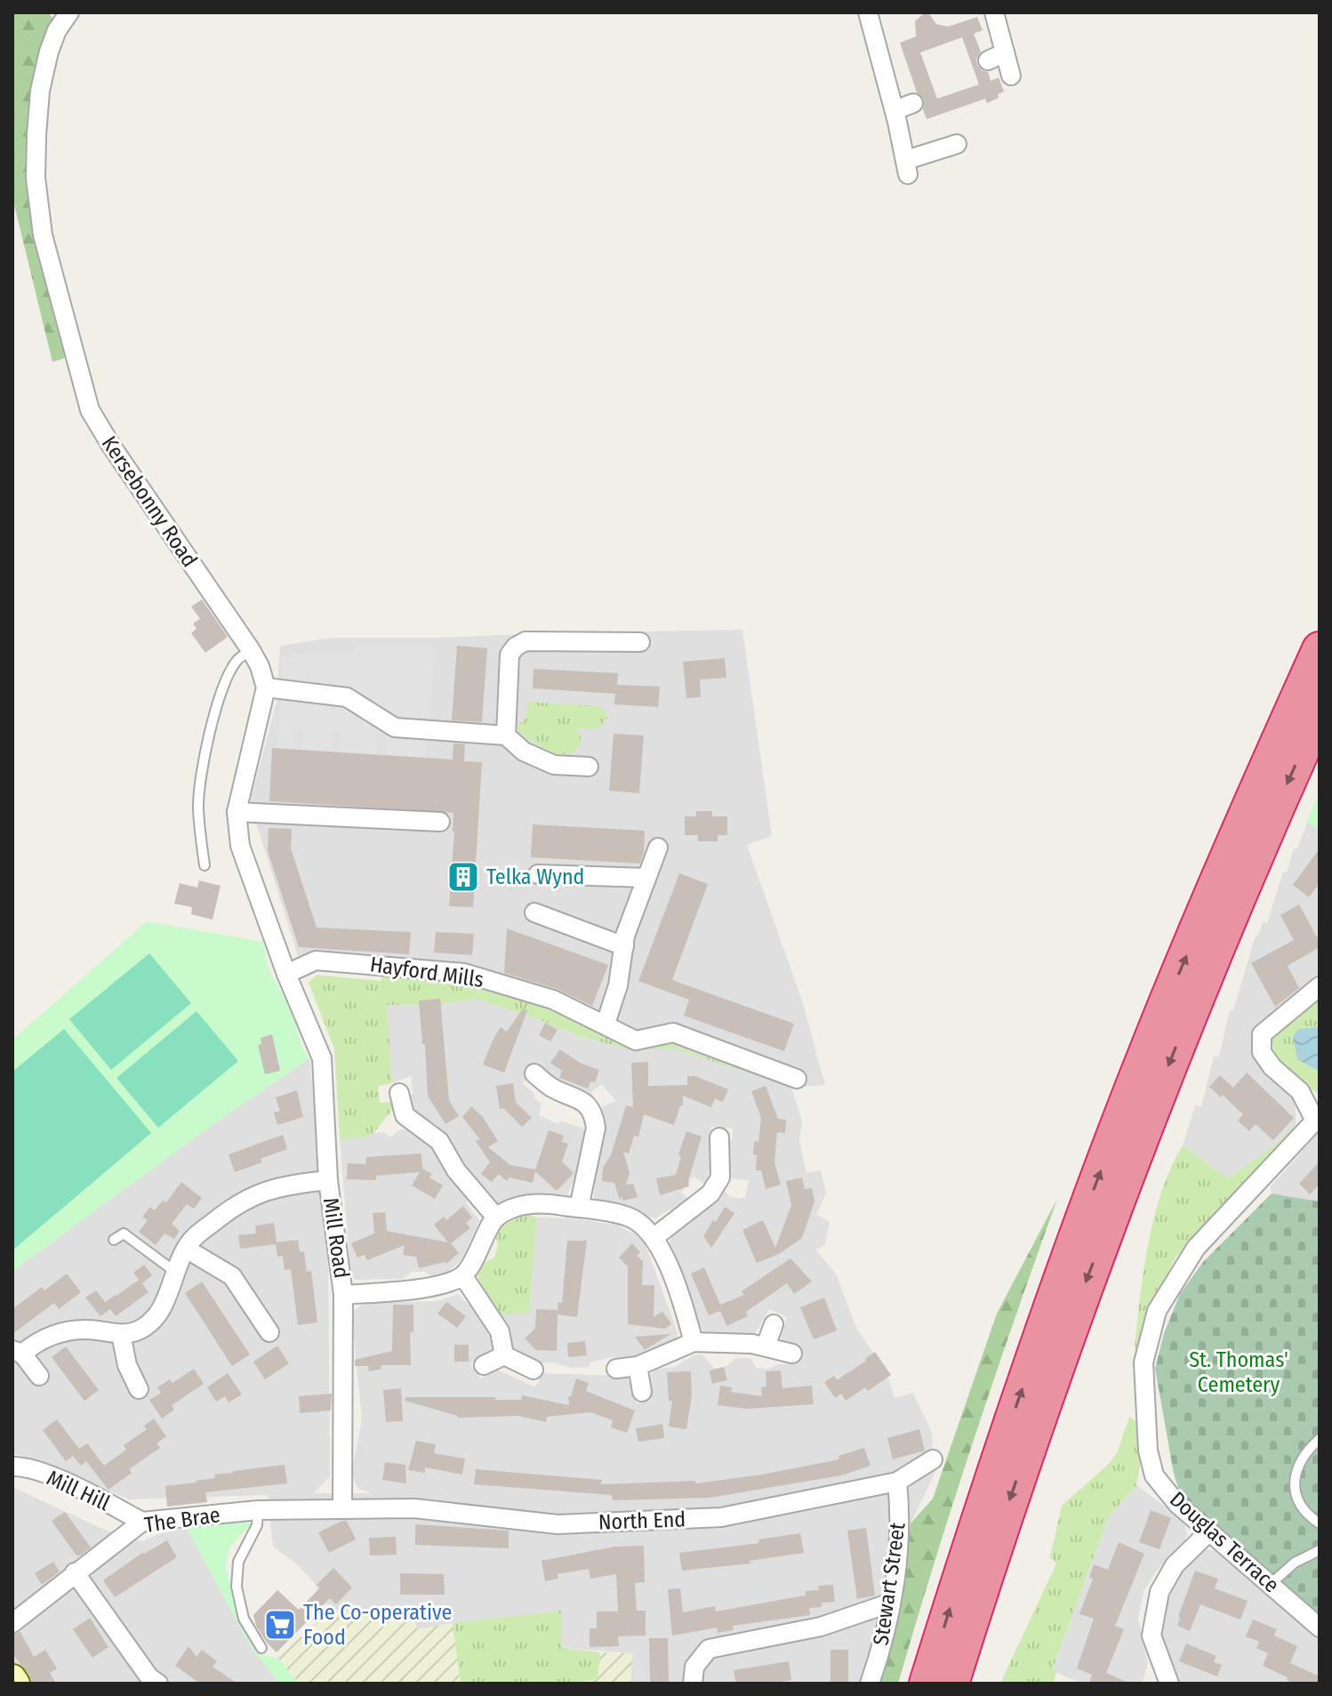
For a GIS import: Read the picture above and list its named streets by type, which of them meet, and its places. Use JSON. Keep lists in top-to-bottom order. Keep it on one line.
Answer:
{"streets":{"street":["Kersebonny Road","Hayford Mills","Mill Road","Mill Hill","The Brae","North End","Douglas Terrace","Stewart Street"]},"crossings":[["Hayford Mills","Mill Road"],["Mill Road","The Brae"],["Mill Road","North End"],["Mill Hill","The Brae"],["The Brae","North End"],["North End","Stewart Street"]],"parks":["St. Thomas' Cemetery"],"places":{"building":["Telka Wynd"],"supermarket":["The Co-operative Food"]}}
